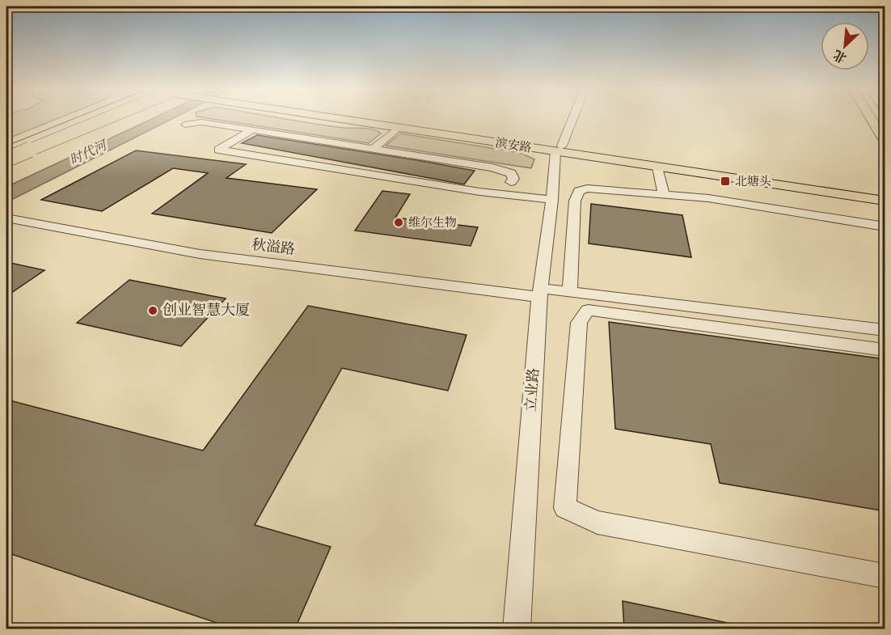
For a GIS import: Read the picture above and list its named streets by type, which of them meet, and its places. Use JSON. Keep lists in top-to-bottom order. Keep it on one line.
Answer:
{"streets":{"main road":["滨安路"],"street":["秋溢路","立业路"]},"crossings":[["滨安路","立业路"],["秋溢路","立业路"]],"water":["时代河"],"places":{"transit":["北塘头"],"other":["维尔生物","创业智慧大厦"]},"north":"bottom left"}
